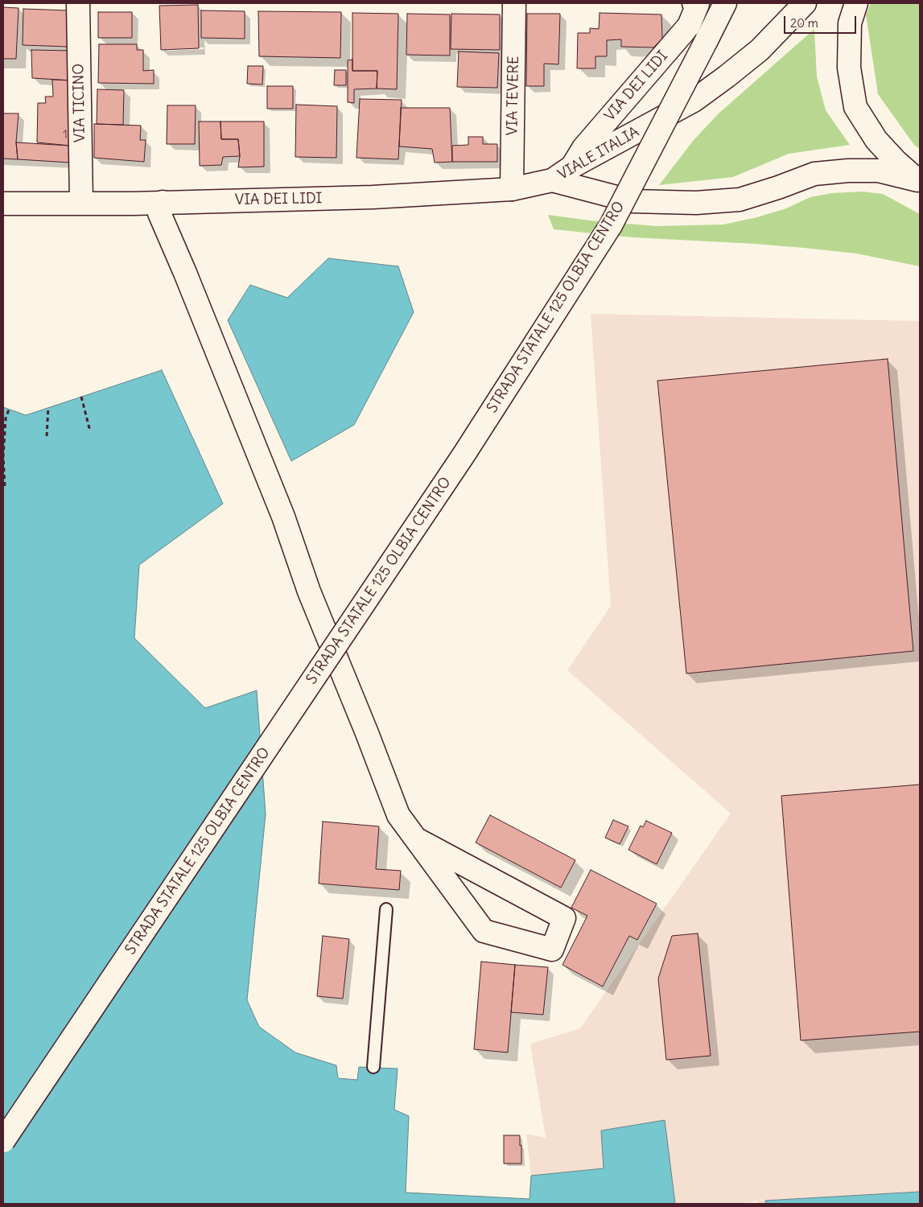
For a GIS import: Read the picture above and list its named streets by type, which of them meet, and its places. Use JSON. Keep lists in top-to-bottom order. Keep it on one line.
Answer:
{"streets":{"main road":["VIA DEI LIDI","VIA TEVERE","VIA TICINO","VIALE ITALIA","STRADA STATALE 125 OLBIA CENTRO"]},"crossings":[["VIA DEI LIDI","VIA TEVERE"],["VIA DEI LIDI","VIA TICINO"],["VIA DEI LIDI","VIALE ITALIA"]],"house_numbers":["1"],"scale_bar":"20 m"}
